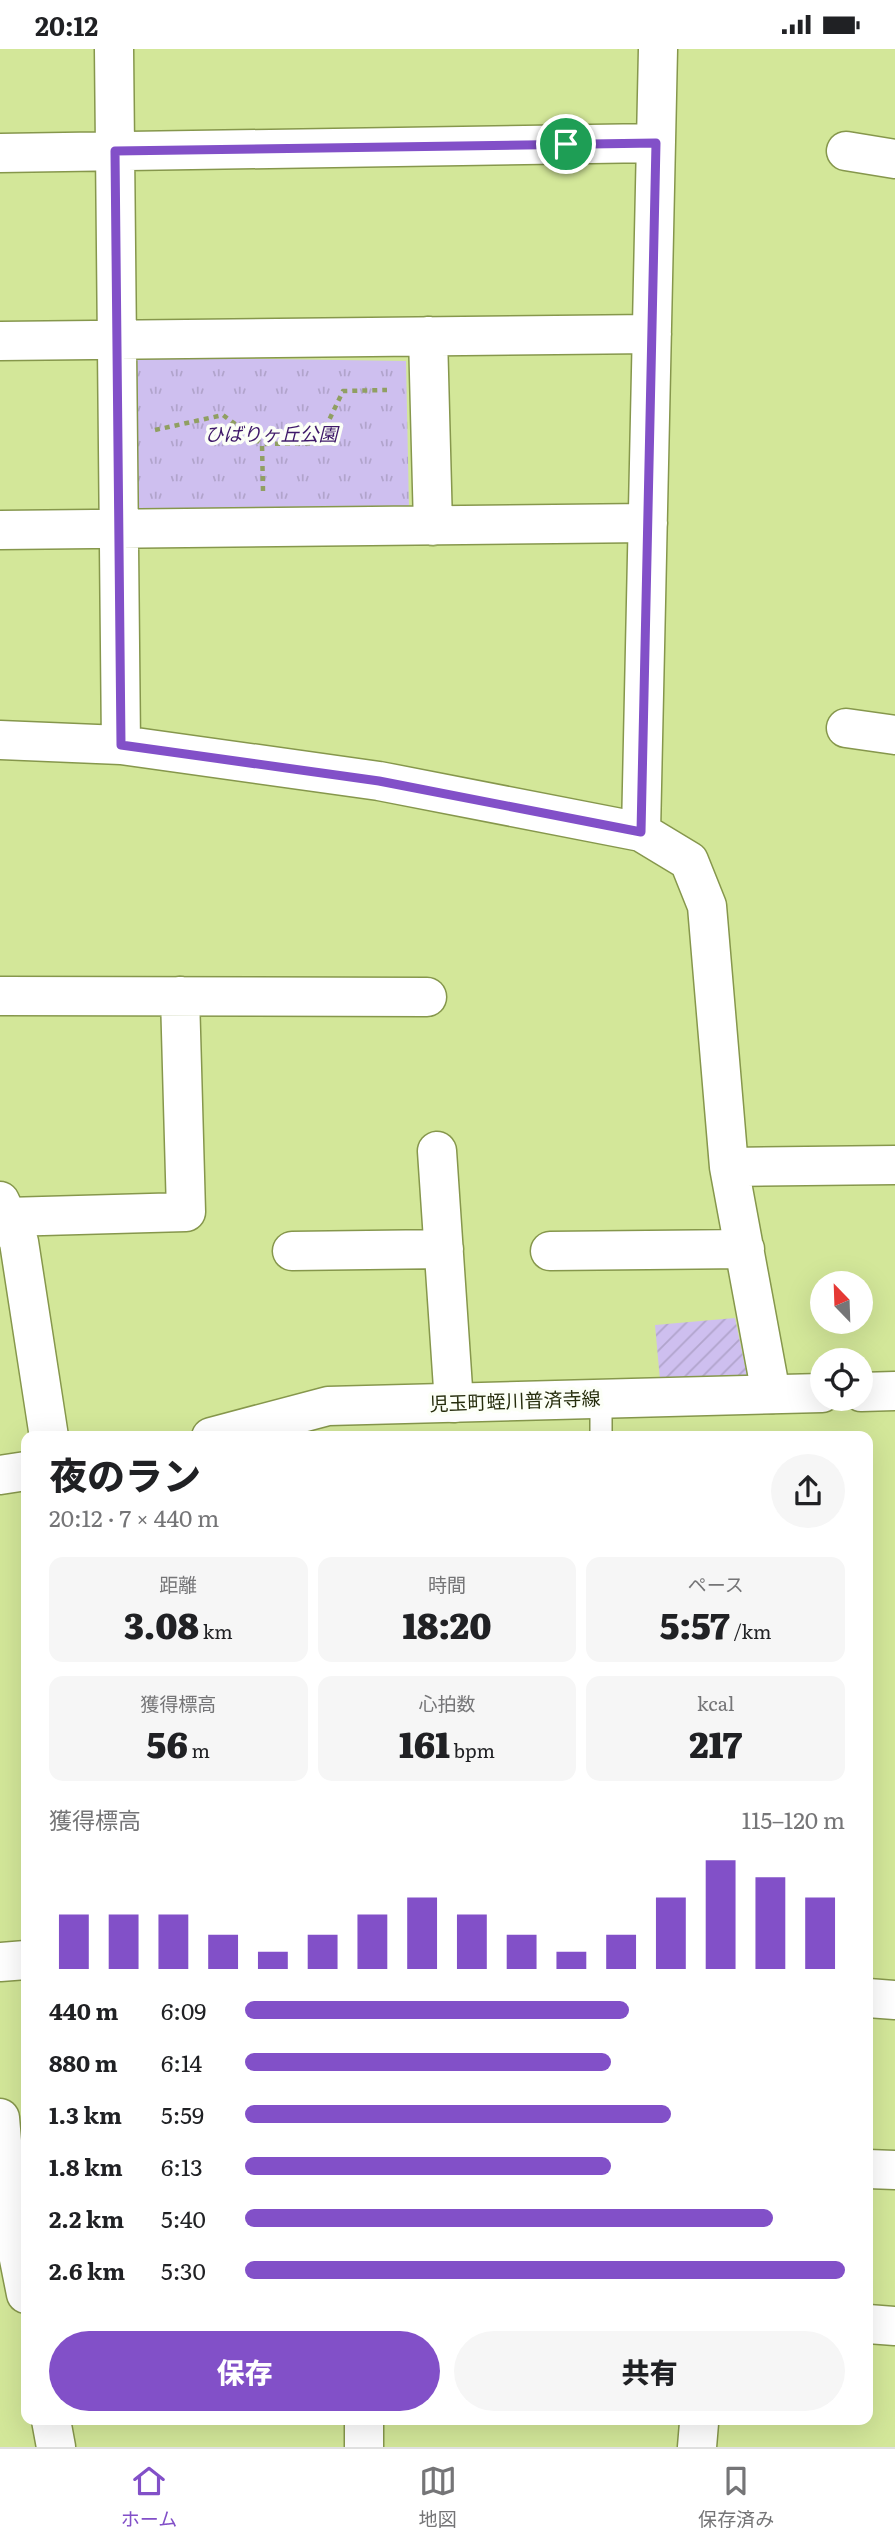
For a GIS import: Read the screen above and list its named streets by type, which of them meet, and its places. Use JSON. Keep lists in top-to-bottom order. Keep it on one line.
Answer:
{"streets":{"street":["児玉町蛭川普済寺線"]},"parks":["ひばりヶ丘公園"],"north":"top left","page":{"status":"20:12","heading":["夜のラン","20:12 · 7 × 440 m"],"stats":[["距離","3.08 km"],["時間","18:20"],["ペース","5:57 /km"],["獲得標高","56 m"],["心拍数","161 bpm"],["kcal","217"]],"chart":["獲得標高","115–120 m"],"list":[{"name":"440 m","note":"6:09"},{"name":"880 m","note":"6:14"},{"name":"1.3 km","note":"5:59"},{"name":"1.8 km","note":"6:13"},{"name":"2.2 km","note":"5:40"},{"name":"2.6 km","note":"5:30"}],"buttons":["保存","共有"],"tabs":["ホーム","地図","保存済み"]}}
